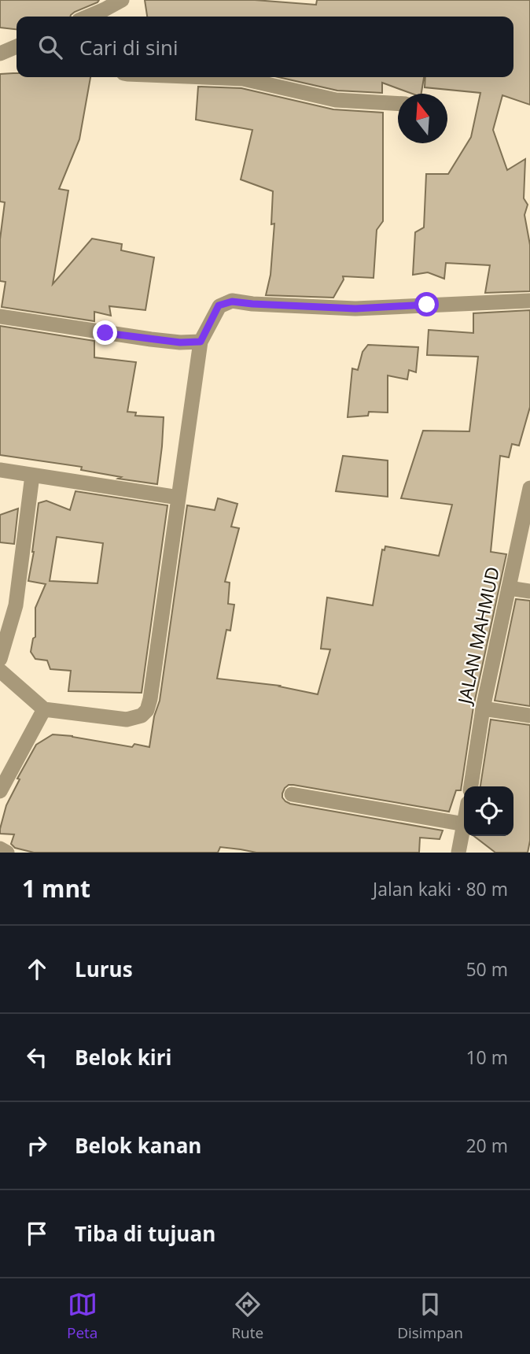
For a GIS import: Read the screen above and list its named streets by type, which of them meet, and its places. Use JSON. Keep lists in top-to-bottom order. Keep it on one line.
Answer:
{"streets":{"street":["JALAN MAHMUD"]},"north":"top","page":{"search":"Cari di sini","heading":["1 mnt","Jalan kaki · 80 m"],"list":[["Lurus","50 m"],["Belok kiri","10 m"],["Belok kanan","20 m"],"Tiba di tujuan"],"nav":["Peta","Rute","Disimpan"]}}
